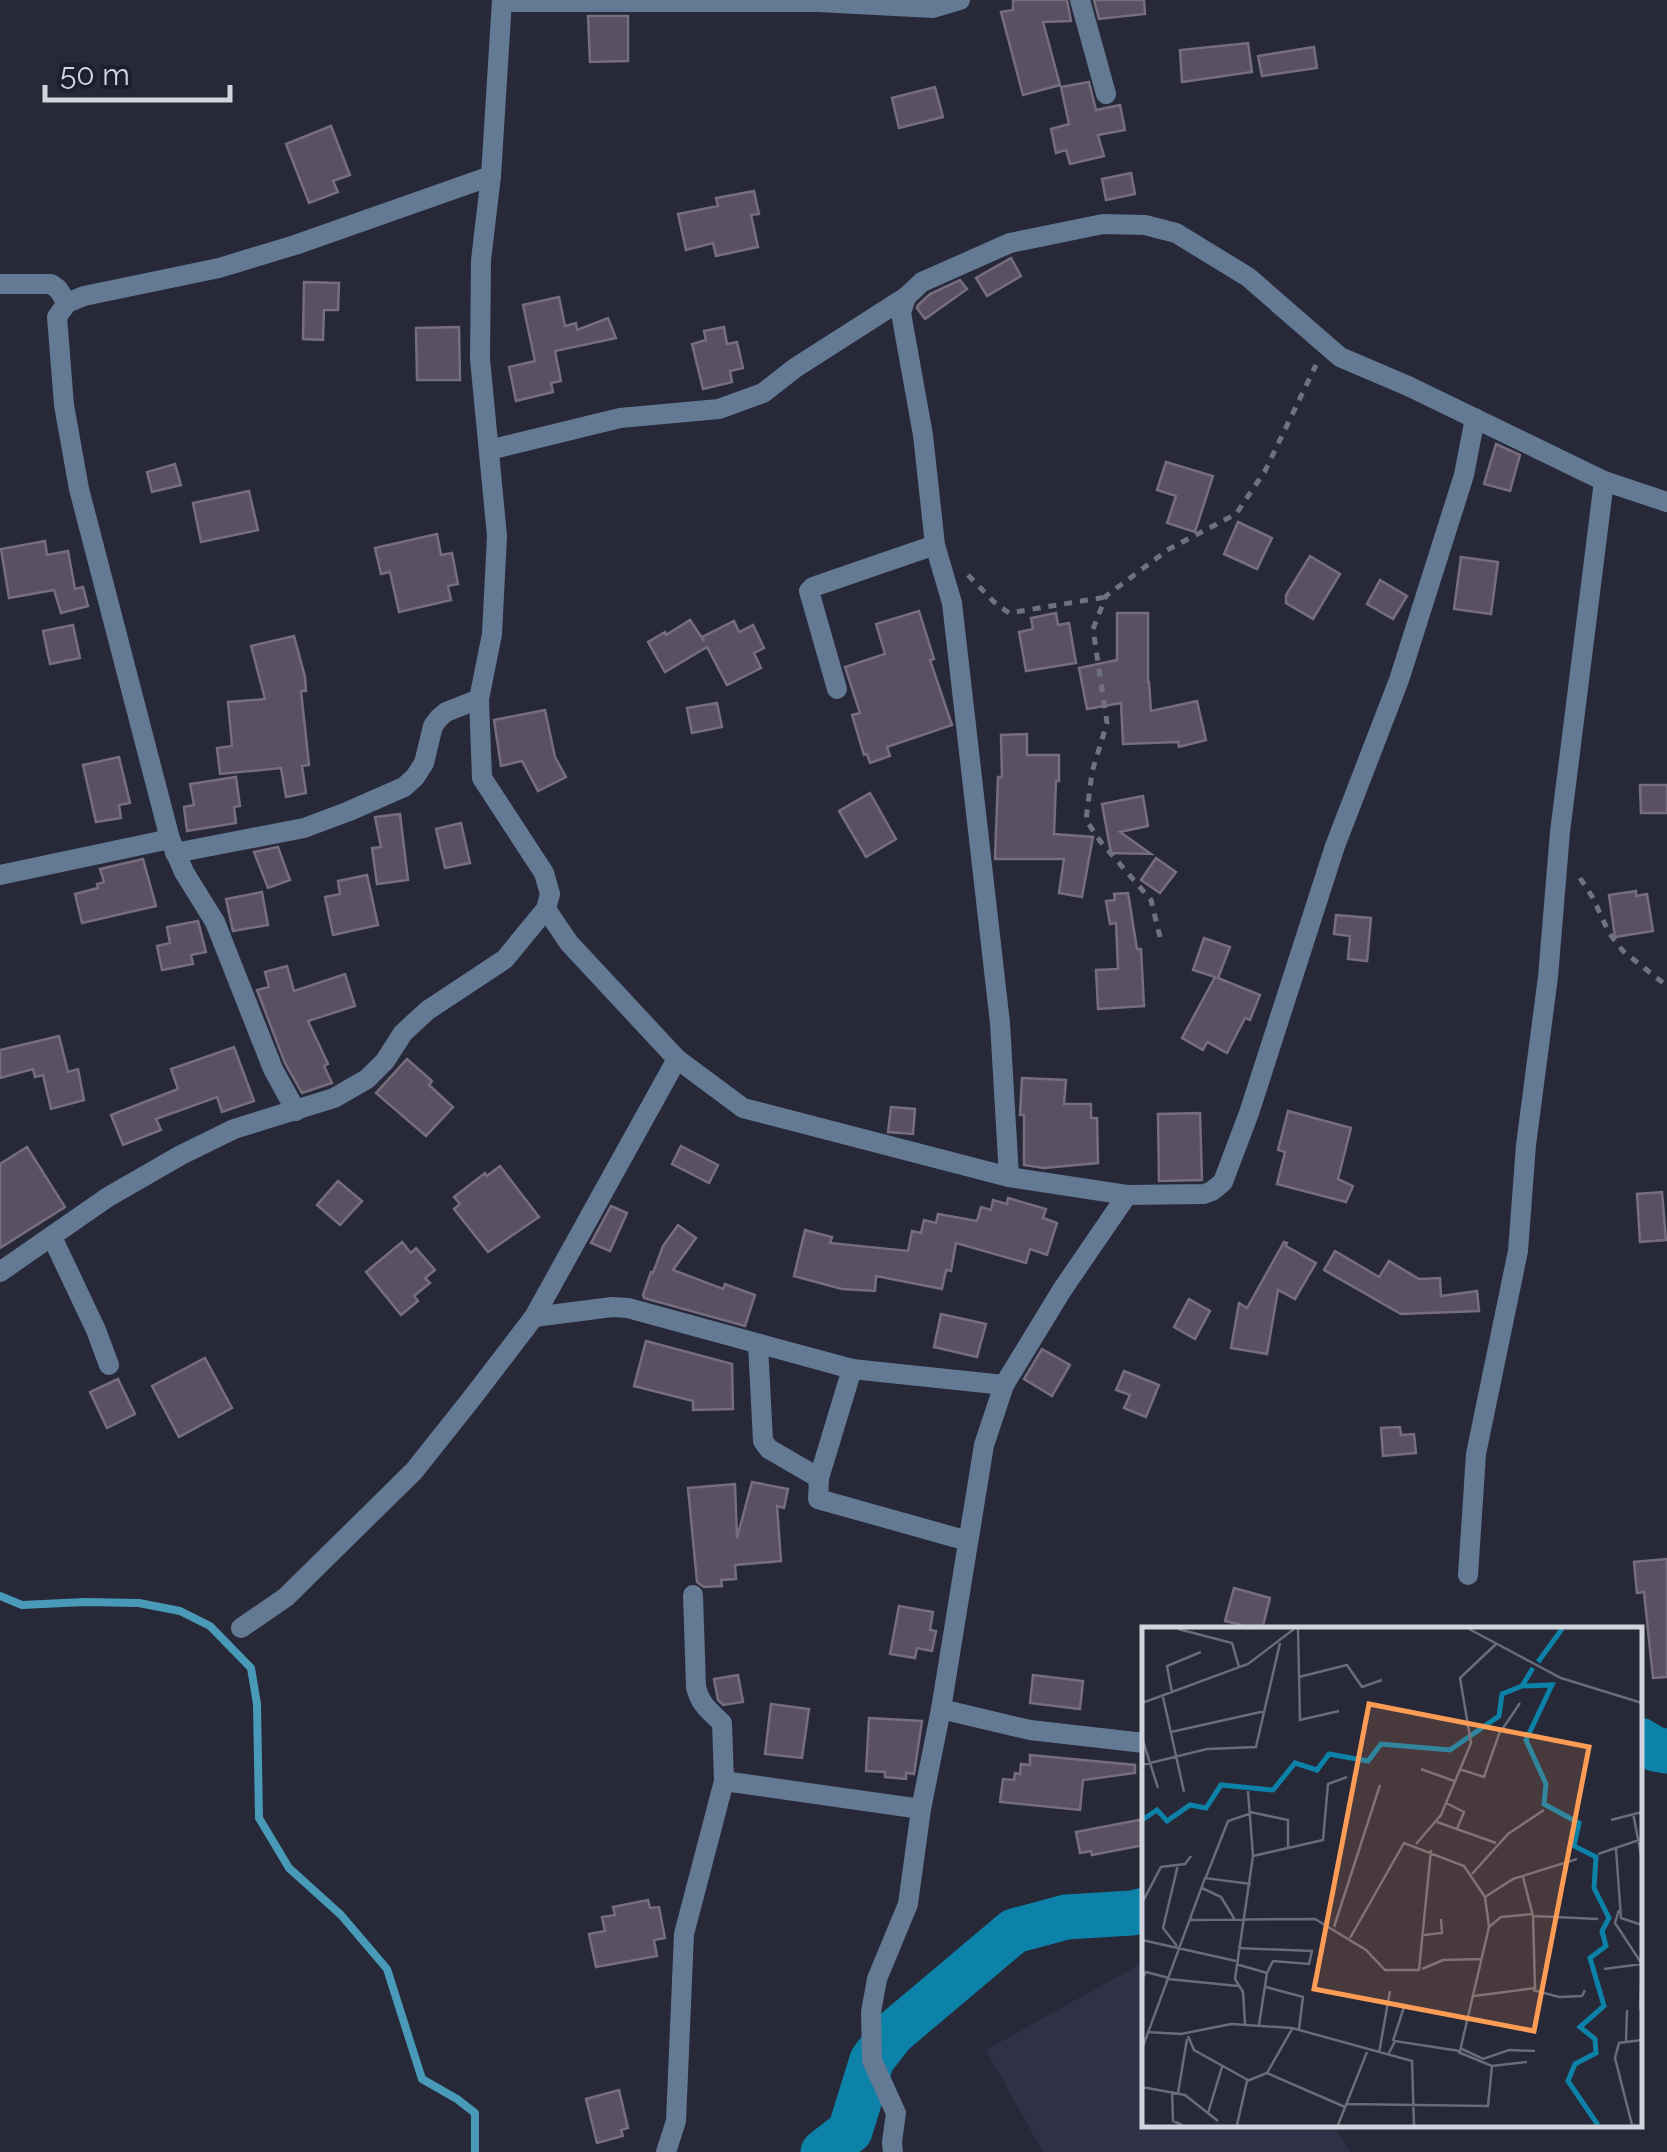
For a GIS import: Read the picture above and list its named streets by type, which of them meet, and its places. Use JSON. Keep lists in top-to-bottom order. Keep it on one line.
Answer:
{"scale_bar":"50 m"}
